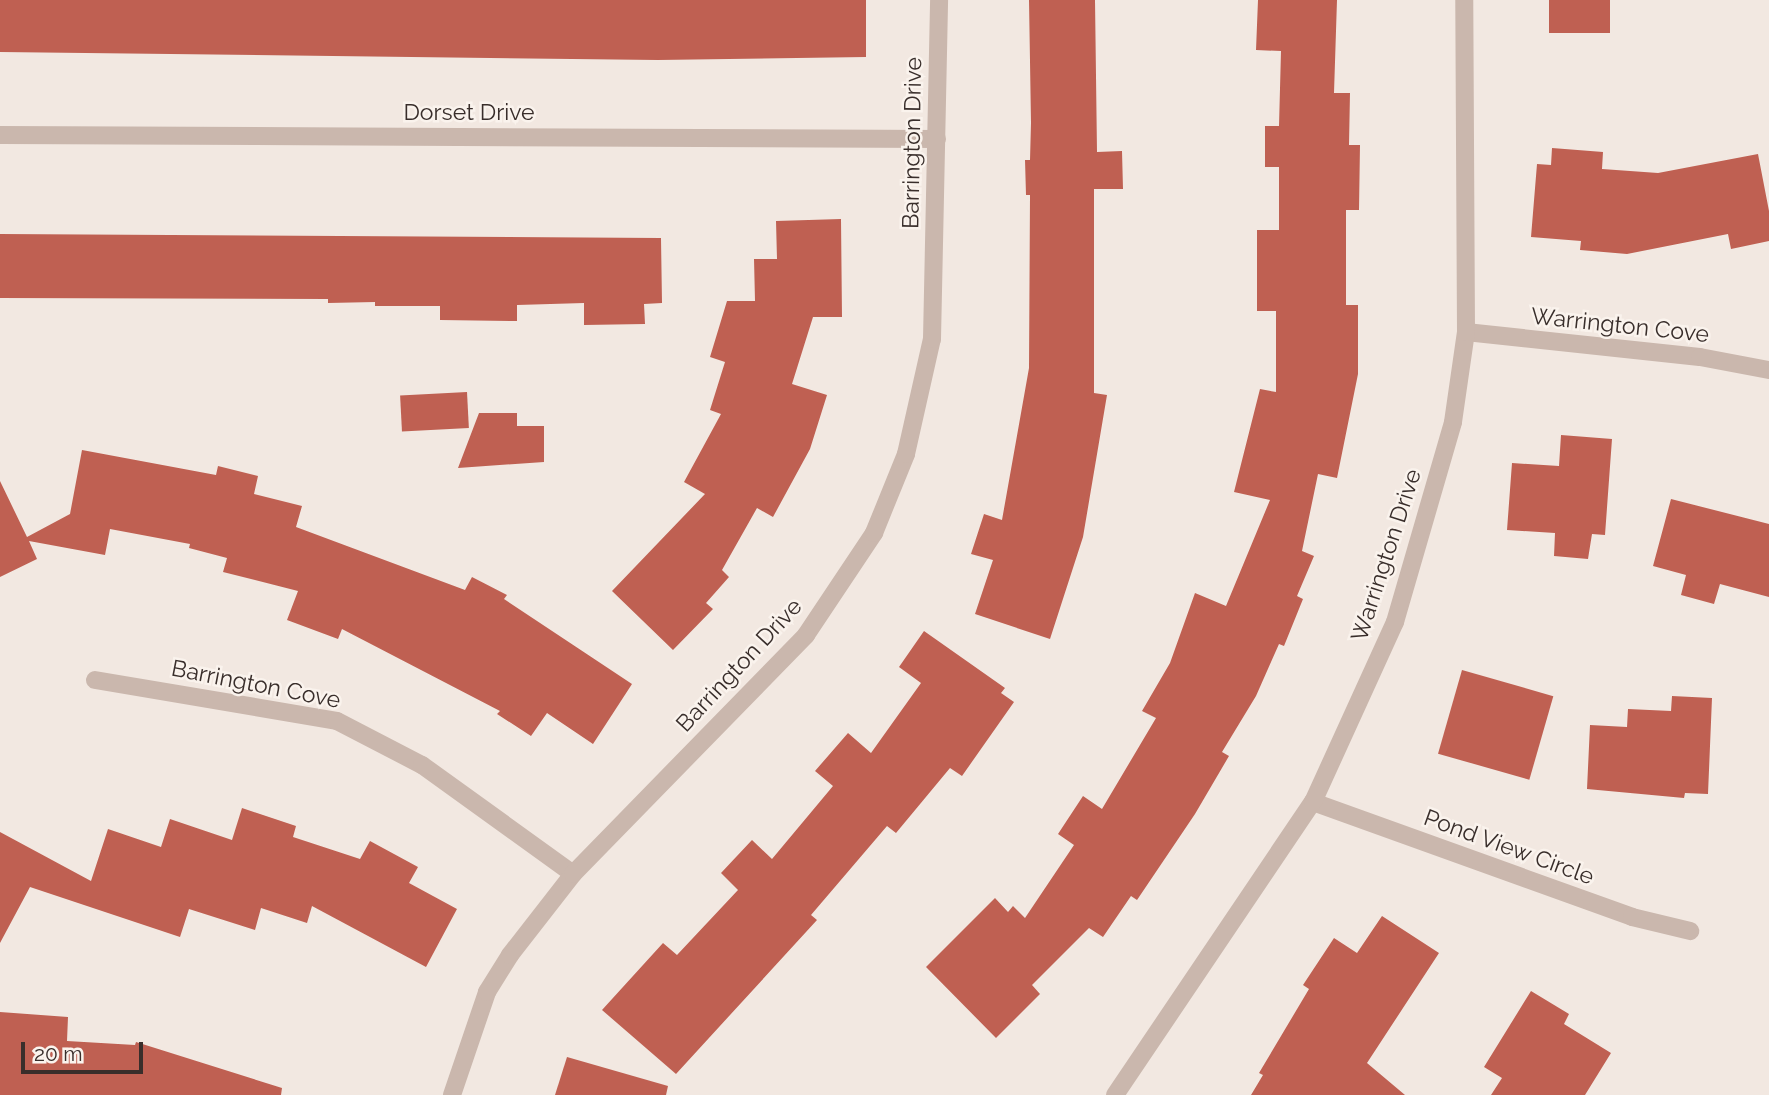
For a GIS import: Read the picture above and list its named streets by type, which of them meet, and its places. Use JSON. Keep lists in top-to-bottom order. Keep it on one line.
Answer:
{"streets":{"street":["Dorset Drive","Barrington Drive","Warrington Cove","Warrington Drive","Barrington Cove","Pond View Circle"]},"crossings":[["Dorset Drive","Barrington Drive"],["Barrington Drive","Barrington Cove"],["Warrington Cove","Warrington Drive"],["Warrington Drive","Pond View Circle"]],"scale_bar":"20 m"}
